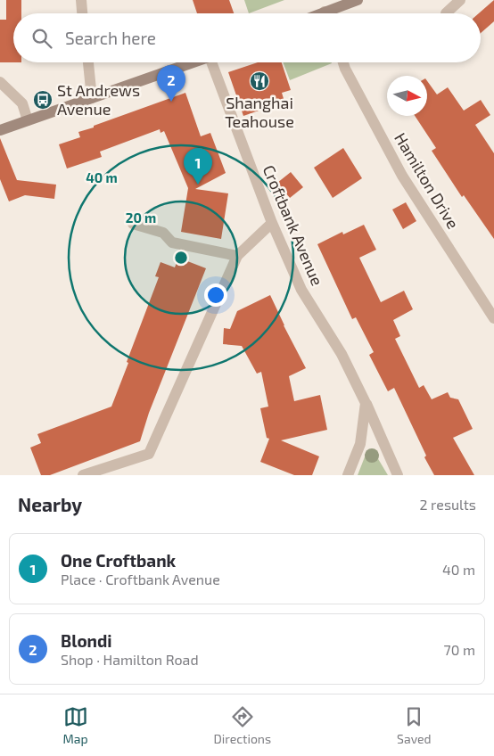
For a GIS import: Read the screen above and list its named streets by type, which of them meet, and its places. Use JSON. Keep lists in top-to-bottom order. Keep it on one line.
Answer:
{"streets":{"street":["Hamilton Drive","Croftbank Avenue"]},"places":{"restaurant":["Shanghai Teahouse"],"bus stop":["St Andrews Avenue"]},"north":"right","page":{"search":"Search here","pins":["2","1"],"heading":["Nearby","2 results"],"list":[{"mark":"1","name":"One Croftbank","note":"Place · Croftbank Avenue","value":"40 m"},{"mark":"2","name":"Blondi","note":"Shop · Hamilton Road","value":"70 m"}],"nav":["Map","Directions","Saved"]},"rings":["40 m","20 m"]}
